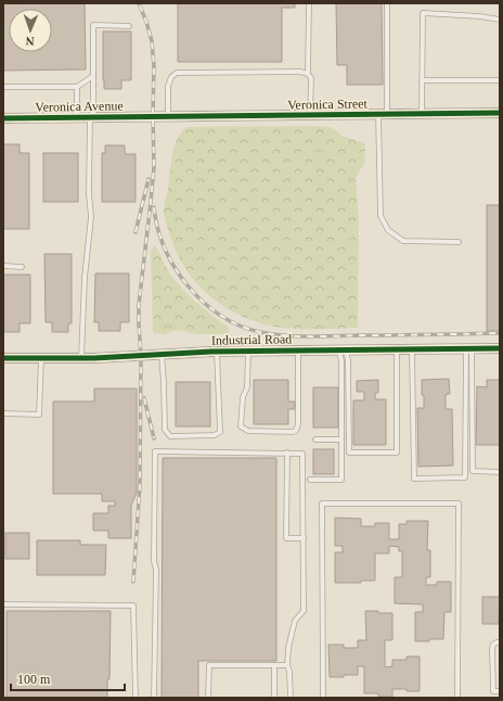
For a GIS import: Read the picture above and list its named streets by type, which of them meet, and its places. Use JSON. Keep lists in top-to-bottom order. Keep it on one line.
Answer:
{"streets":{"street":["Veronica Street","Veronica Avenue","Industrial Road"]},"crossings":[["Veronica Street","Veronica Avenue"]],"scale_bar":"100 m","north":"bottom"}
